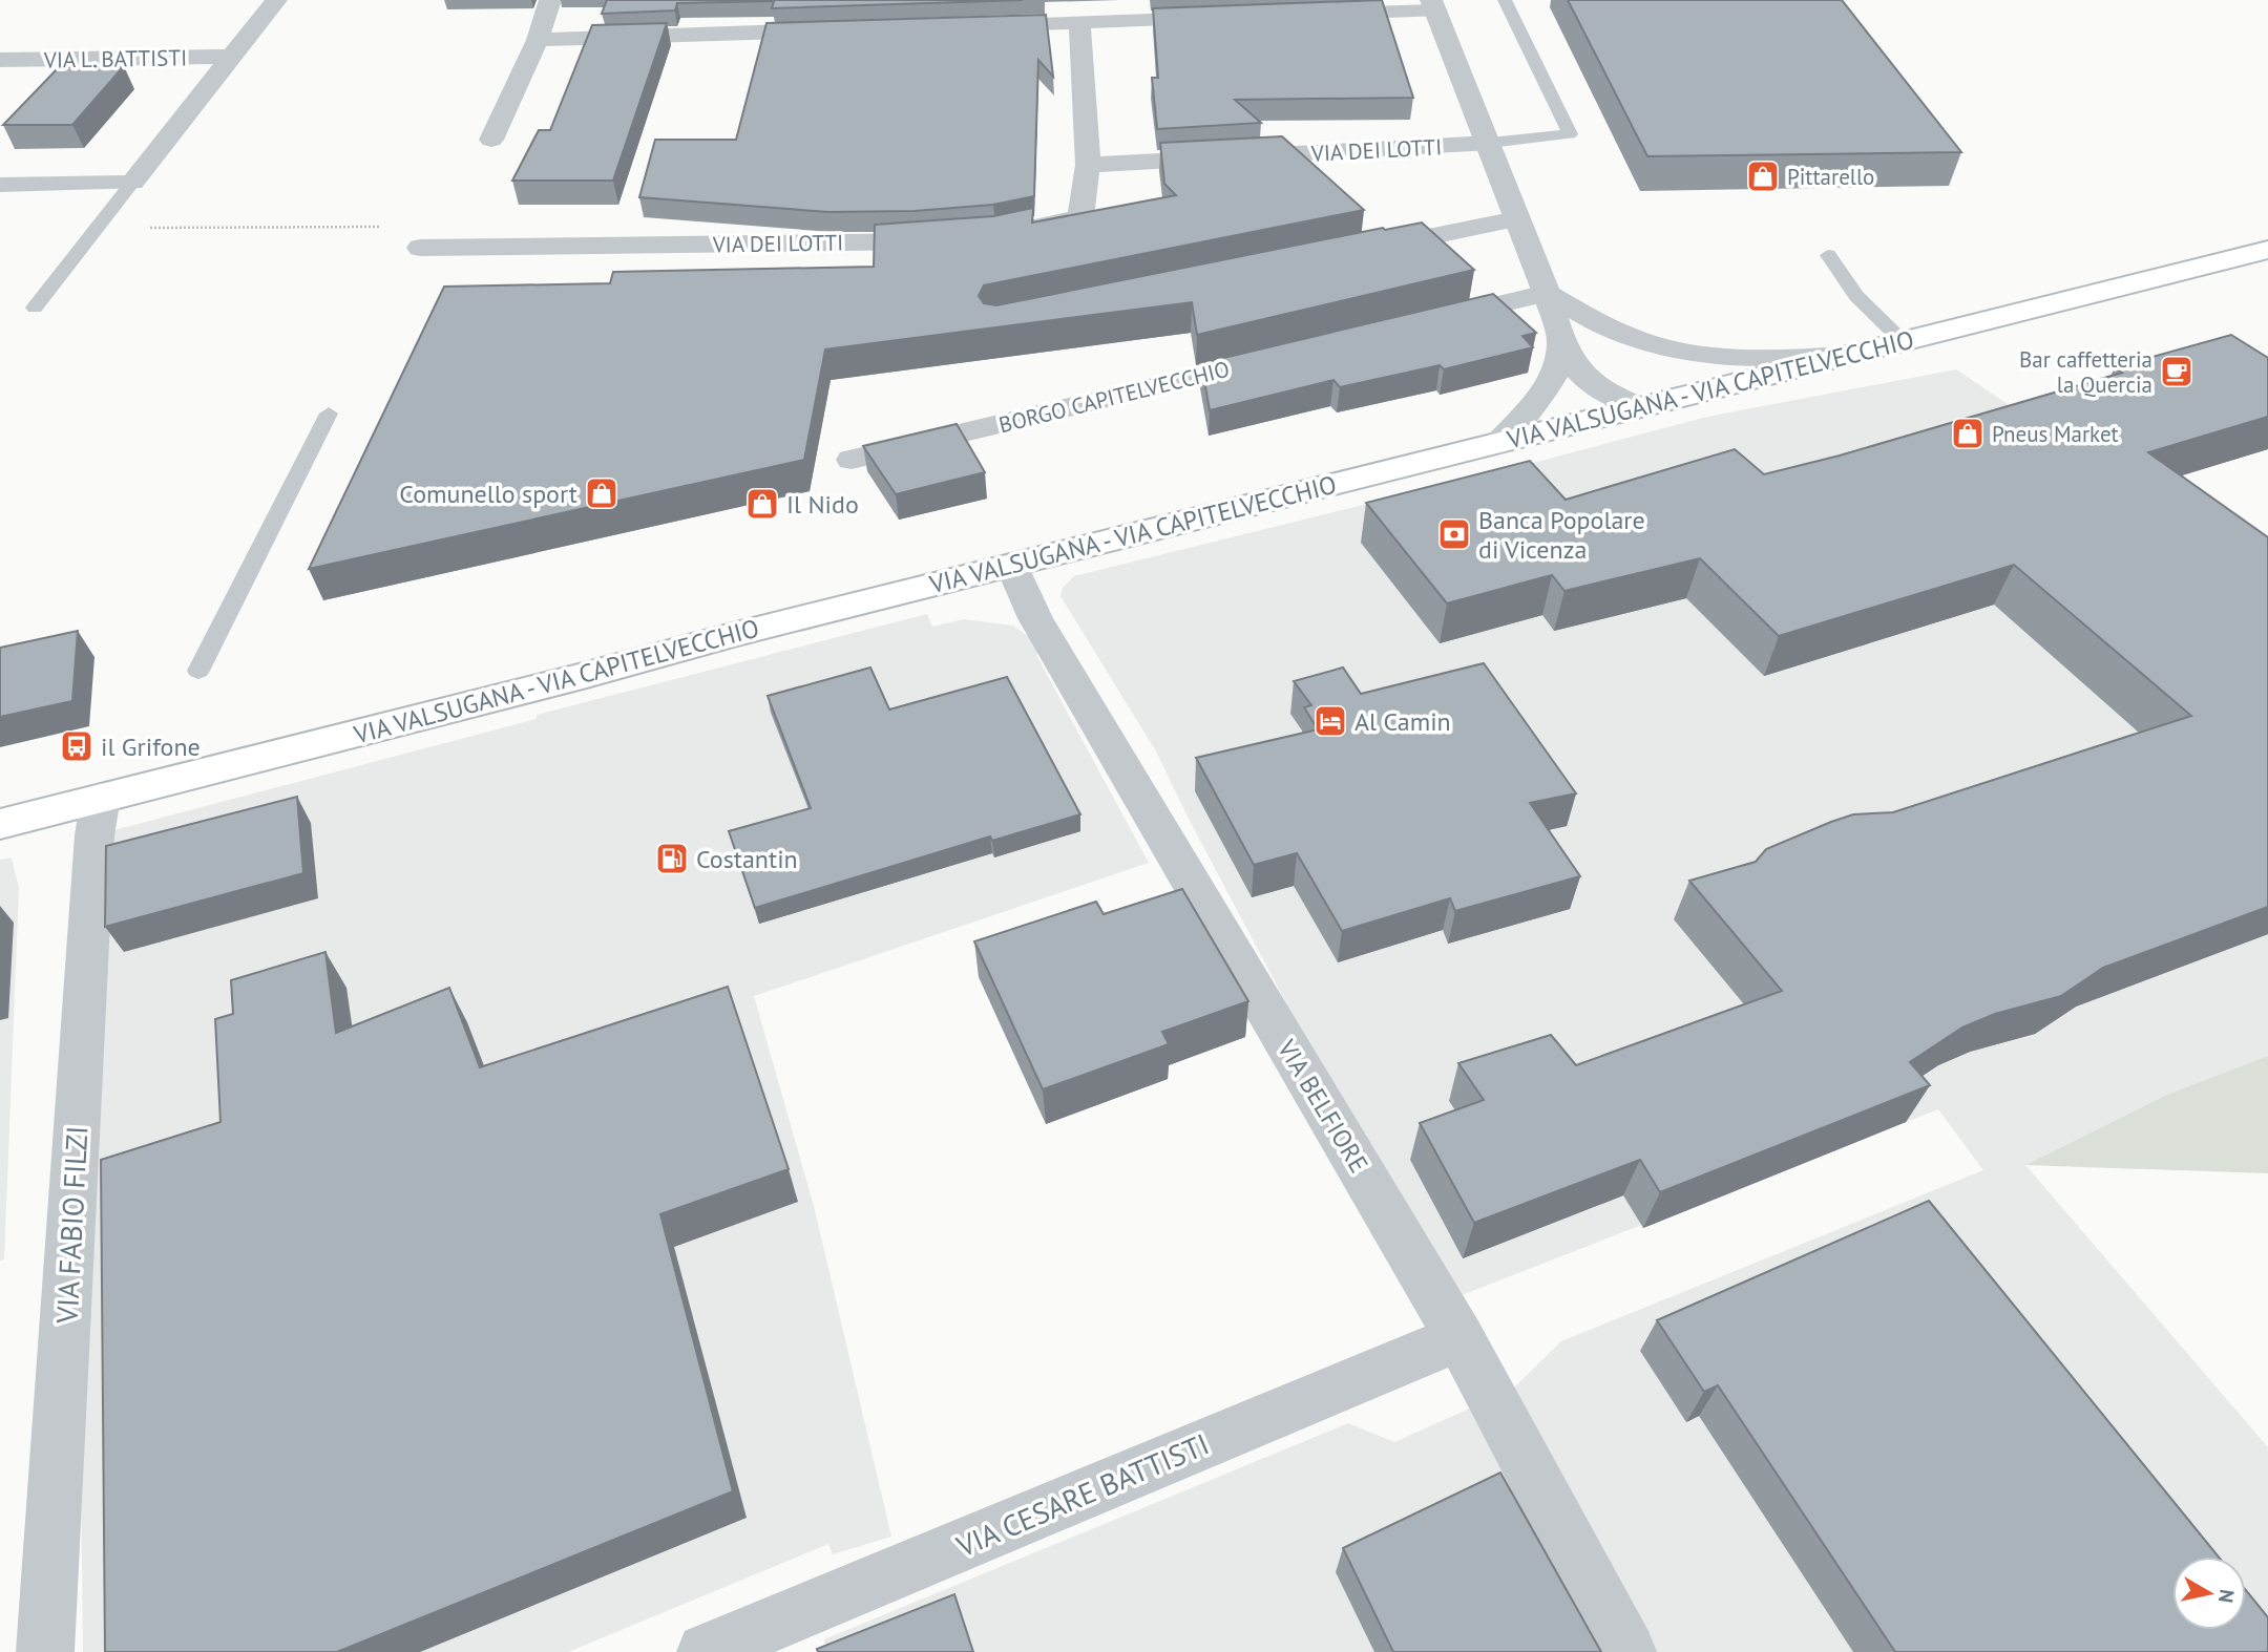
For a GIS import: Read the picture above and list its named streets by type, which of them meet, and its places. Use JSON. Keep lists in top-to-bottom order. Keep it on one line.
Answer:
{"streets":{"main road":["VIA VALSUGANA - VIA CAPITELVECCHIO"],"street":["VIA L. BATTISTI","VIA DEI LOTTI","BORGO CAPITELVECCHIO","VIA BELFIORE","VIA FABIO FILZI","VIA CESARE BATTISTI"]},"crossings":[["VIA VALSUGANA - VIA CAPITELVECCHIO","VIA BELFIORE"],["VIA VALSUGANA - VIA CAPITELVECCHIO","VIA FABIO FILZI"],["VIA BELFIORE","VIA CESARE BATTISTI"]],"places":{"shop":["Pittarello","Pneus Market","Comunello sport","Il Nido"],"cafe":["Bar caffetteria la Quercia"],"bank":["Banca Popolare di Vicenza"],"hotel":["Al Camin"],"bus stop":["il Grifone"],"fuel station":["Costantin"]},"north":"right"}
